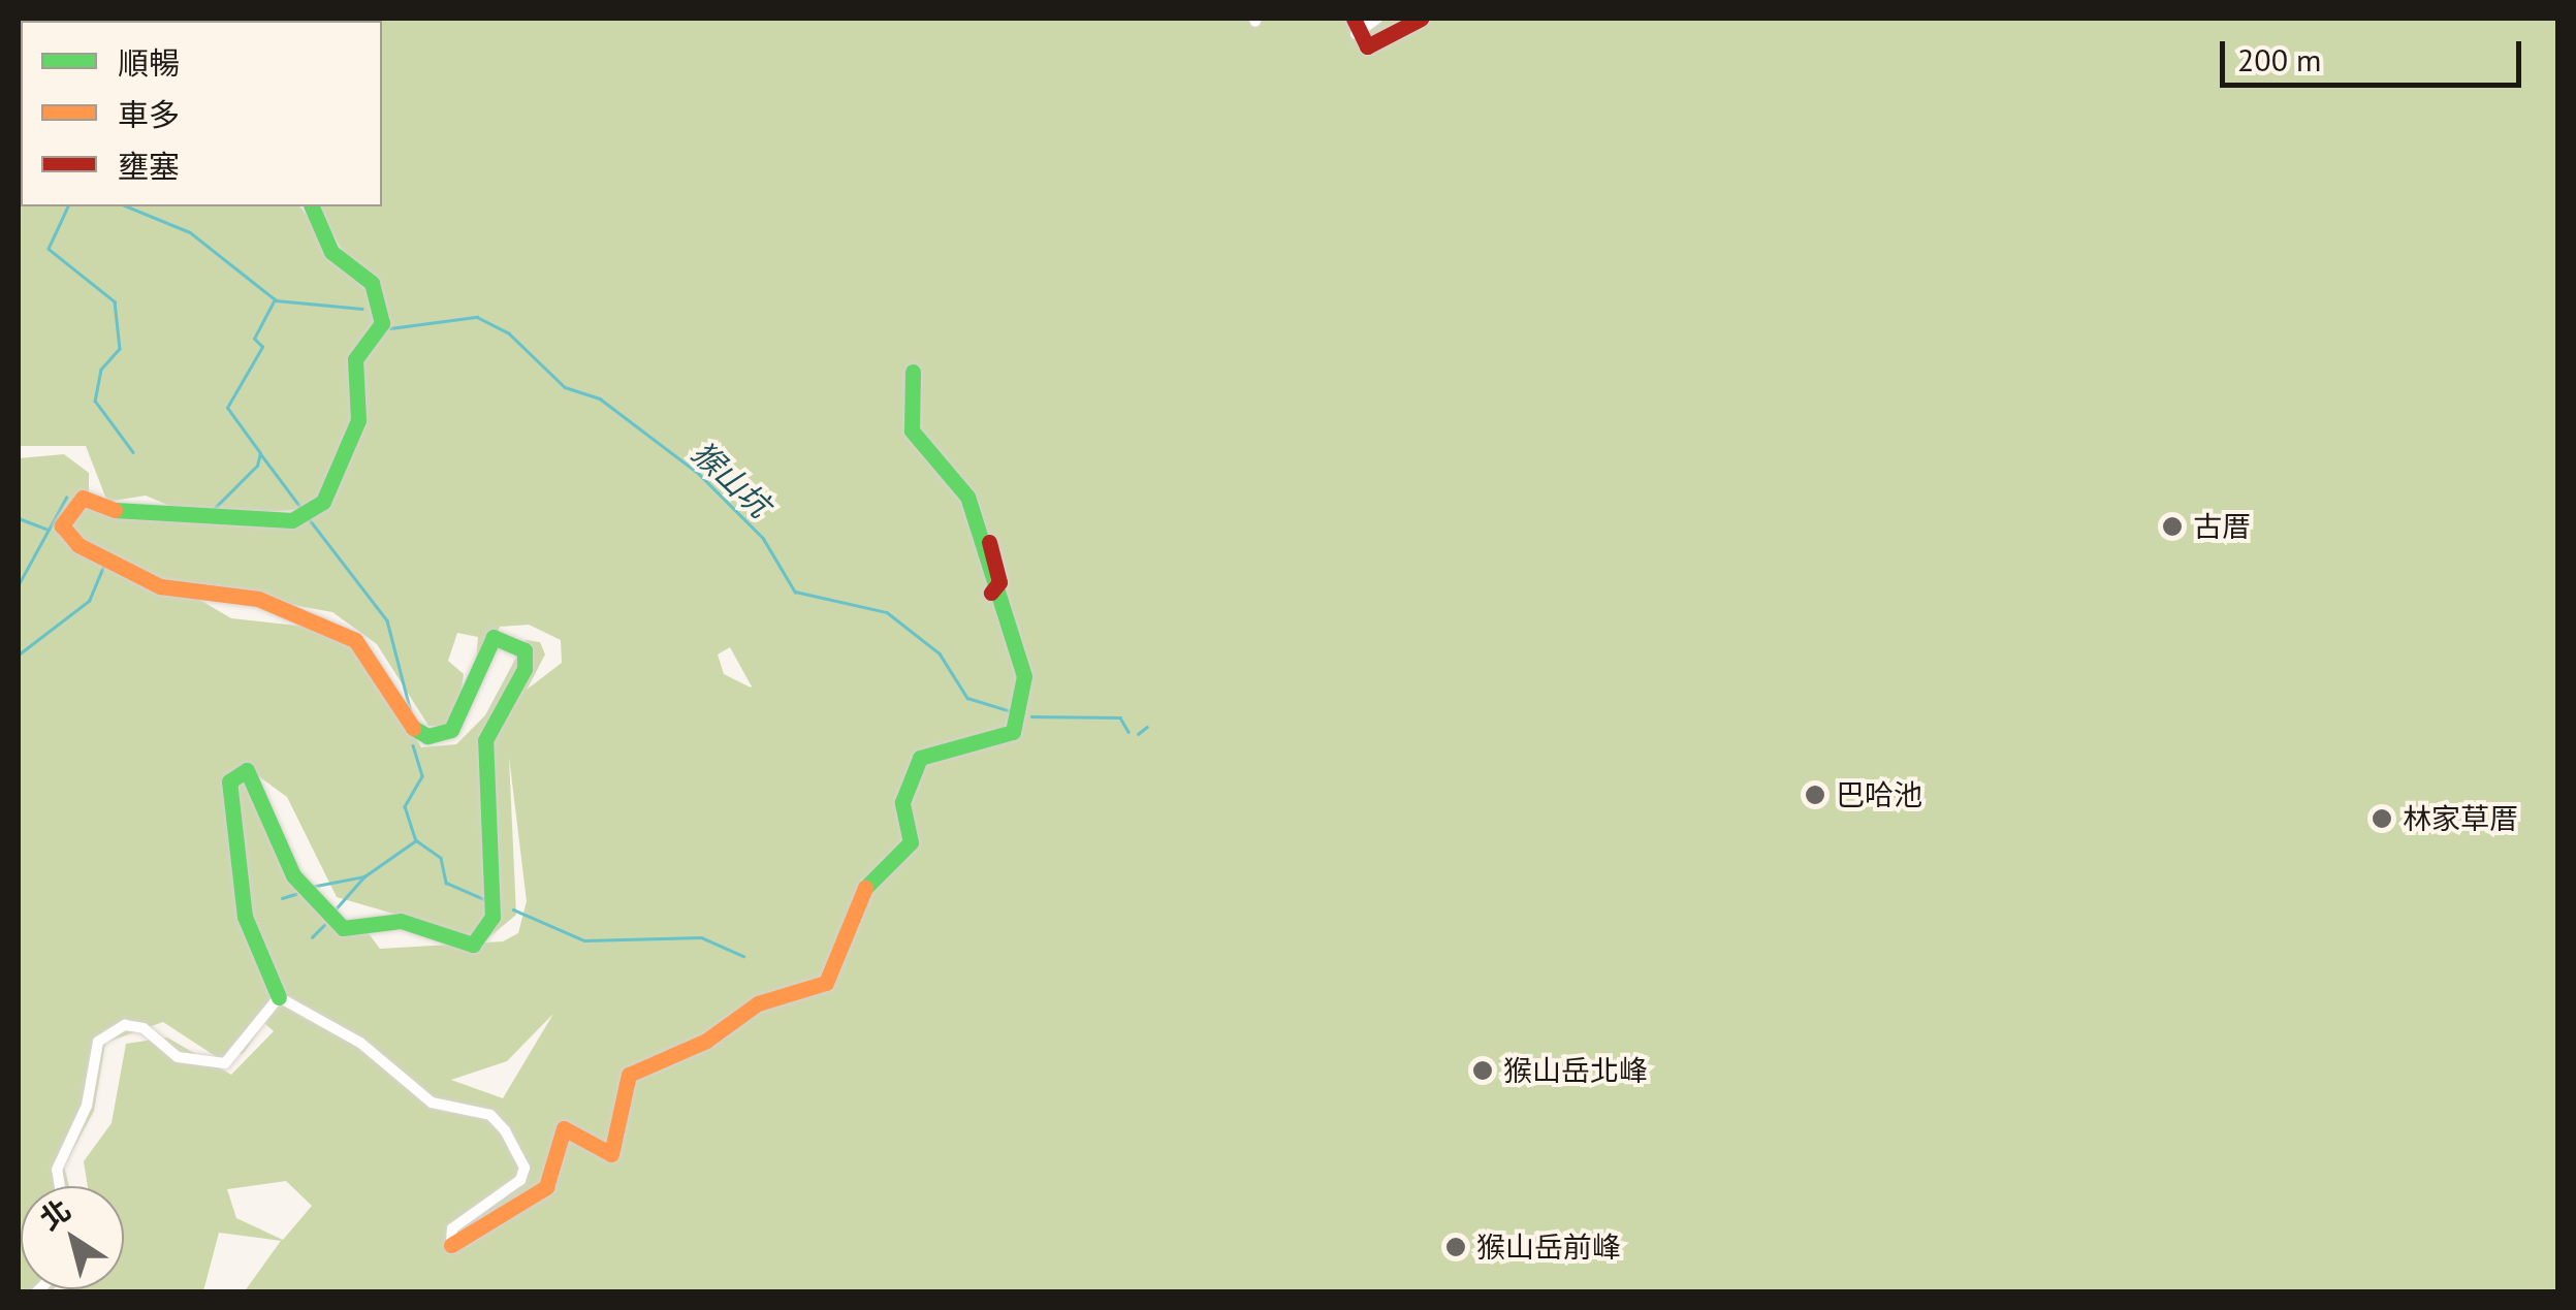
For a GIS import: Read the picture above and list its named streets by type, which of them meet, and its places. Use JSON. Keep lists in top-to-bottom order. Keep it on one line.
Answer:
{"water":["猴山坑"],"places":["古厝","巴哈池","林家草厝","猴山岳北峰","猴山岳前峰"],"legend":["順暢","車多","壅塞"],"scale_bar":"200 m","north":"top left"}
